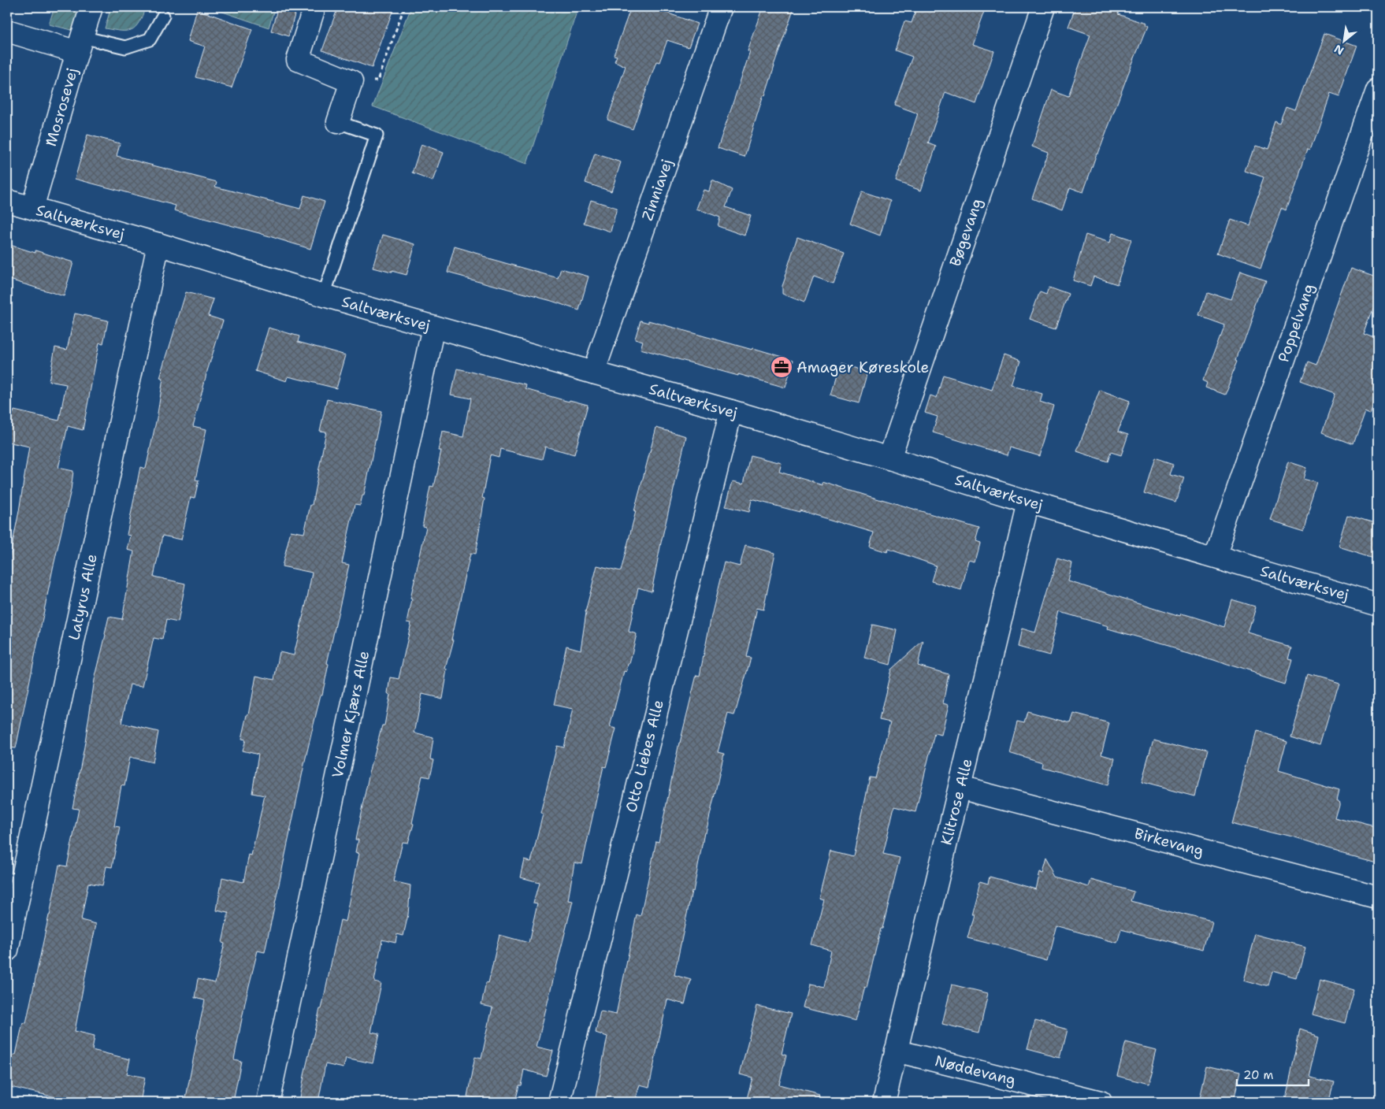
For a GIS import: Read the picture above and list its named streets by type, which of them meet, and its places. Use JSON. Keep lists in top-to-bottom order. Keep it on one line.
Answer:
{"streets":{"street":["Mosrosevej","Zinniavej","Saltværksvej","Bøgevang","Poppelvang","Latyrus Alle","Volmer Kjærs Alle","Otto Liebes Alle","Klitrose Alle","Birkevang","Nøddevang"]},"crossings":[["Mosrosevej","Saltværksvej"],["Zinniavej","Saltværksvej"],["Saltværksvej","Bøgevang"],["Saltværksvej","Poppelvang"],["Saltværksvej","Latyrus Alle"],["Saltværksvej","Volmer Kjærs Alle"],["Saltværksvej","Otto Liebes Alle"],["Saltværksvej","Klitrose Alle"],["Klitrose Alle","Birkevang"],["Klitrose Alle","Nøddevang"]],"places":{"office":["Amager Køreskole"]},"scale_bar":"20 m","north":"bottom left"}
